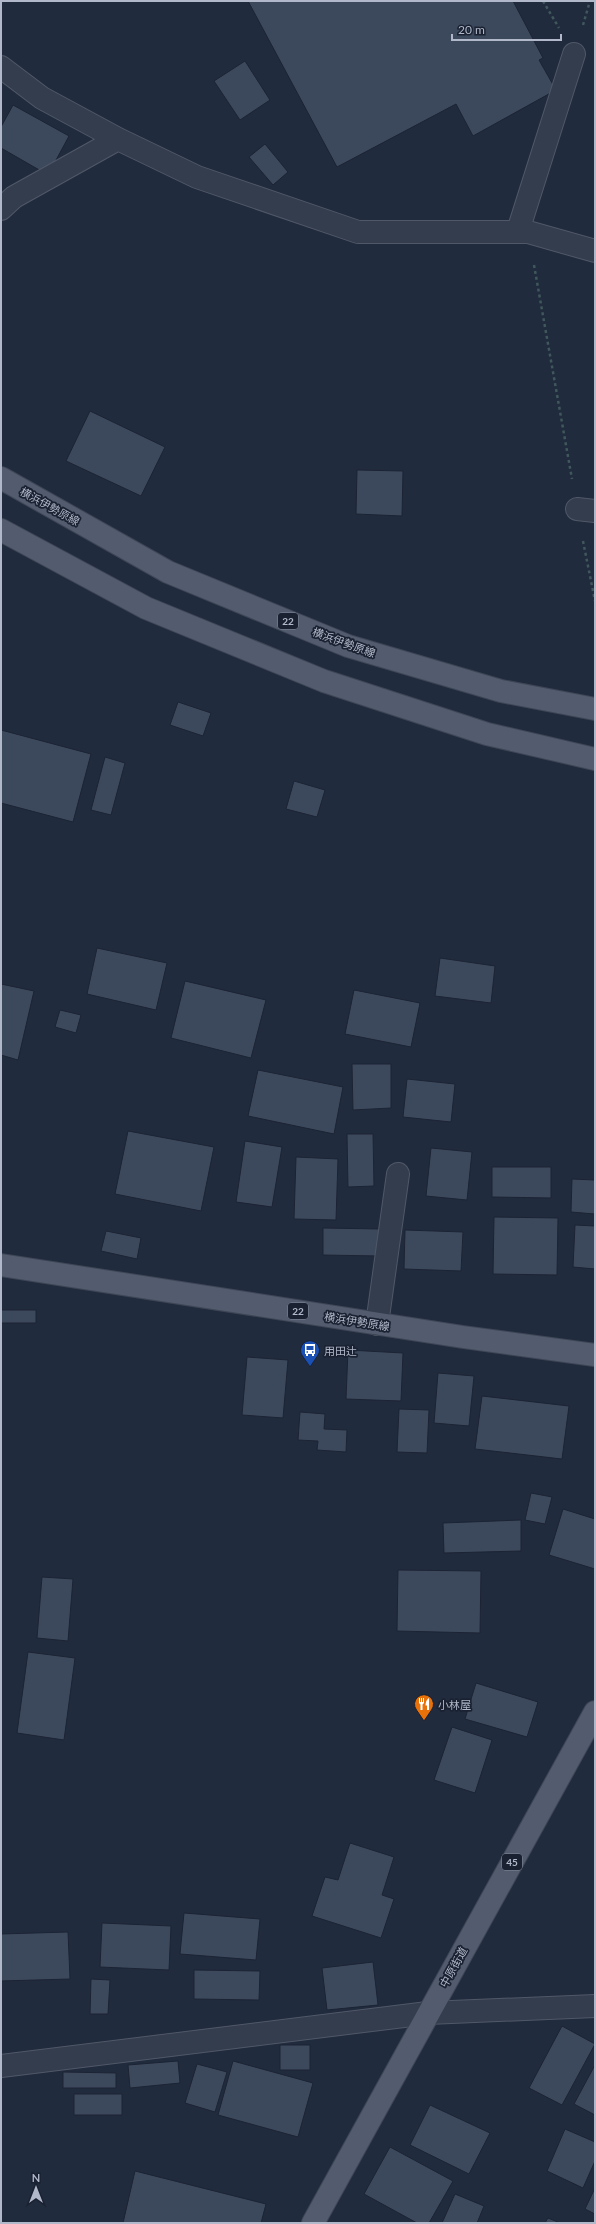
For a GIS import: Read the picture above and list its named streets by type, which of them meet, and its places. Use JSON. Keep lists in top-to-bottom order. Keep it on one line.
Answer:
{"streets":{"main road":["横浜伊勢原線","22","45","中原街道"]},"places":{"bus stop":["用田辻"],"restaurant":["小林屋"]},"scale_bar":"20 m","north":"top"}
